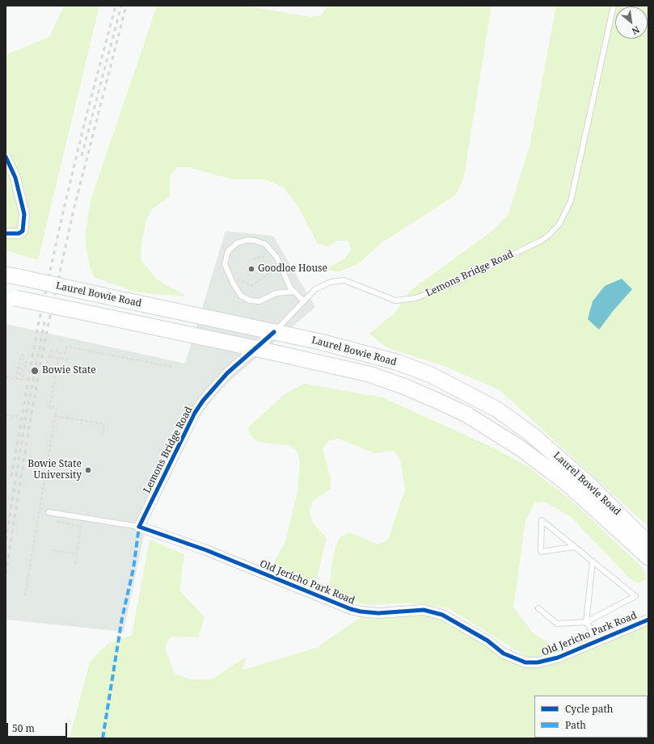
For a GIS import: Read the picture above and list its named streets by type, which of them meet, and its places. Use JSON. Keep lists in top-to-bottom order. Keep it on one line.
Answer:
{"streets":{"main road":["Laurel Bowie Road"],"street":["Lemons Bridge Road","Old Jericho Park Road"]},"crossings":[["Lemons Bridge Road","Laurel Bowie Road"],["Lemons Bridge Road","Old Jericho Park Road"]],"places":["Goodloe House","Bowie State","Bowie State University"],"legend":["Cycle path","Path"],"scale_bar":"50 m","north":"bottom right"}
